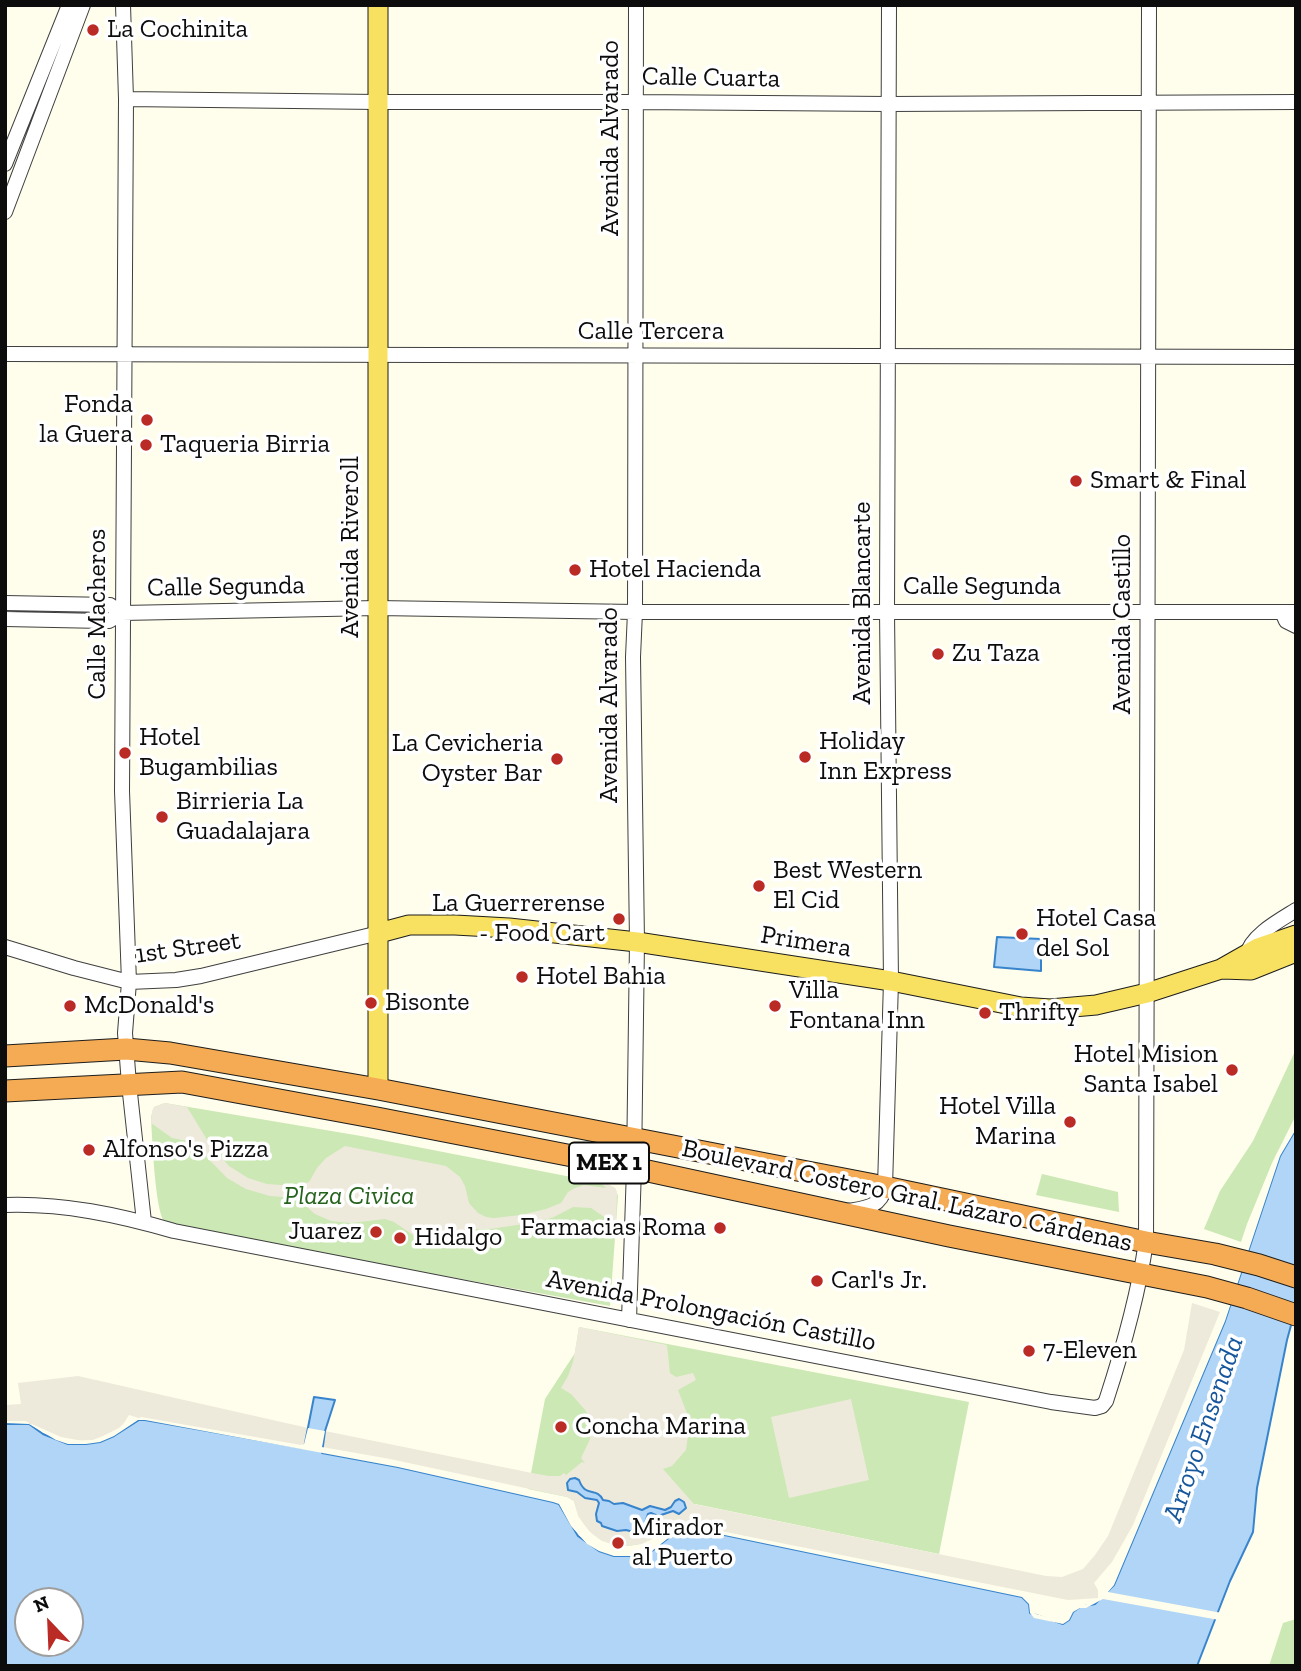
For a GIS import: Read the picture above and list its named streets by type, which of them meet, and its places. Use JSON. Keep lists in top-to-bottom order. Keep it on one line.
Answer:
{"streets":{"highway":["MEX 1","Boulevard Costero Gral. Lázaro Cárdenas"],"main road":["Avenida Riveroll","Primera"],"street":["Calle Cuarta","Avenida Alvarado","Calle Tercera","Calle Segunda","Avenida Blancarte","Calle Macheros","Avenida Castillo","1st Street","Avenida Prolongación Castillo"]},"crossings":[["Calle Cuarta","Avenida Alvarado"],["Calle Cuarta","Avenida Riveroll"],["Calle Cuarta","Avenida Blancarte"],["Calle Cuarta","Calle Macheros"],["Calle Cuarta","Avenida Castillo"],["Avenida Alvarado","Calle Tercera"],["Avenida Alvarado","Calle Segunda"],["Avenida Alvarado","Primera"],["Avenida Alvarado","Boulevard Costero Gral. Lázaro Cárdenas"],["Avenida Alvarado","Avenida Prolongación Castillo"],["Calle Tercera","Avenida Riveroll"],["Calle Tercera","Avenida Blancarte"],["Calle Tercera","Calle Macheros"],["Calle Tercera","Avenida Castillo"],["Avenida Riveroll","Calle Segunda"],["Avenida Riveroll","Primera"],["Avenida Riveroll","1st Street"],["Avenida Riveroll","Boulevard Costero Gral. Lázaro Cárdenas"],["Calle Segunda","Avenida Blancarte"],["Calle Segunda","Calle Macheros"],["Calle Segunda","Avenida Castillo"],["Avenida Blancarte","Primera"],["Avenida Blancarte","Boulevard Costero Gral. Lázaro Cárdenas"],["Calle Macheros","1st Street"],["Calle Macheros","Boulevard Costero Gral. Lázaro Cárdenas"],["Calle Macheros","Avenida Prolongación Castillo"],["Avenida Castillo","Primera"],["Avenida Castillo","Boulevard Costero Gral. Lázaro Cárdenas"],["Avenida Castillo","Avenida Prolongación Castillo"],["Primera","1st Street"],["Boulevard Costero Gral. Lázaro Cárdenas","Avenida Prolongación Castillo"]],"water":["Arroyo Ensenada"],"parks":["Plaza Civica"],"places":["La Cochinita","Fonda la Guera","Taqueria Birria","Smart & Final","Hotel Hacienda","Zu Taza","Hotel Bugambilias","Holiday Inn Express","La Cevicheria Oyster Bar","Birrieria La Guadalajara","Best Western El Cid","La Guerrerense - Food Cart","Hotel Casa del Sol","Hotel Bahia","Bisonte","McDonald's","Villa Fontana Inn","Thrifty","Hotel Mision Santa Isabel","Hotel Villa Marina","Alfonso's Pizza","Farmacias Roma","Juarez","Hidalgo","Carl's Jr.","7-Eleven","Concha Marina","Mirador al Puerto"],"north":"top left"}
